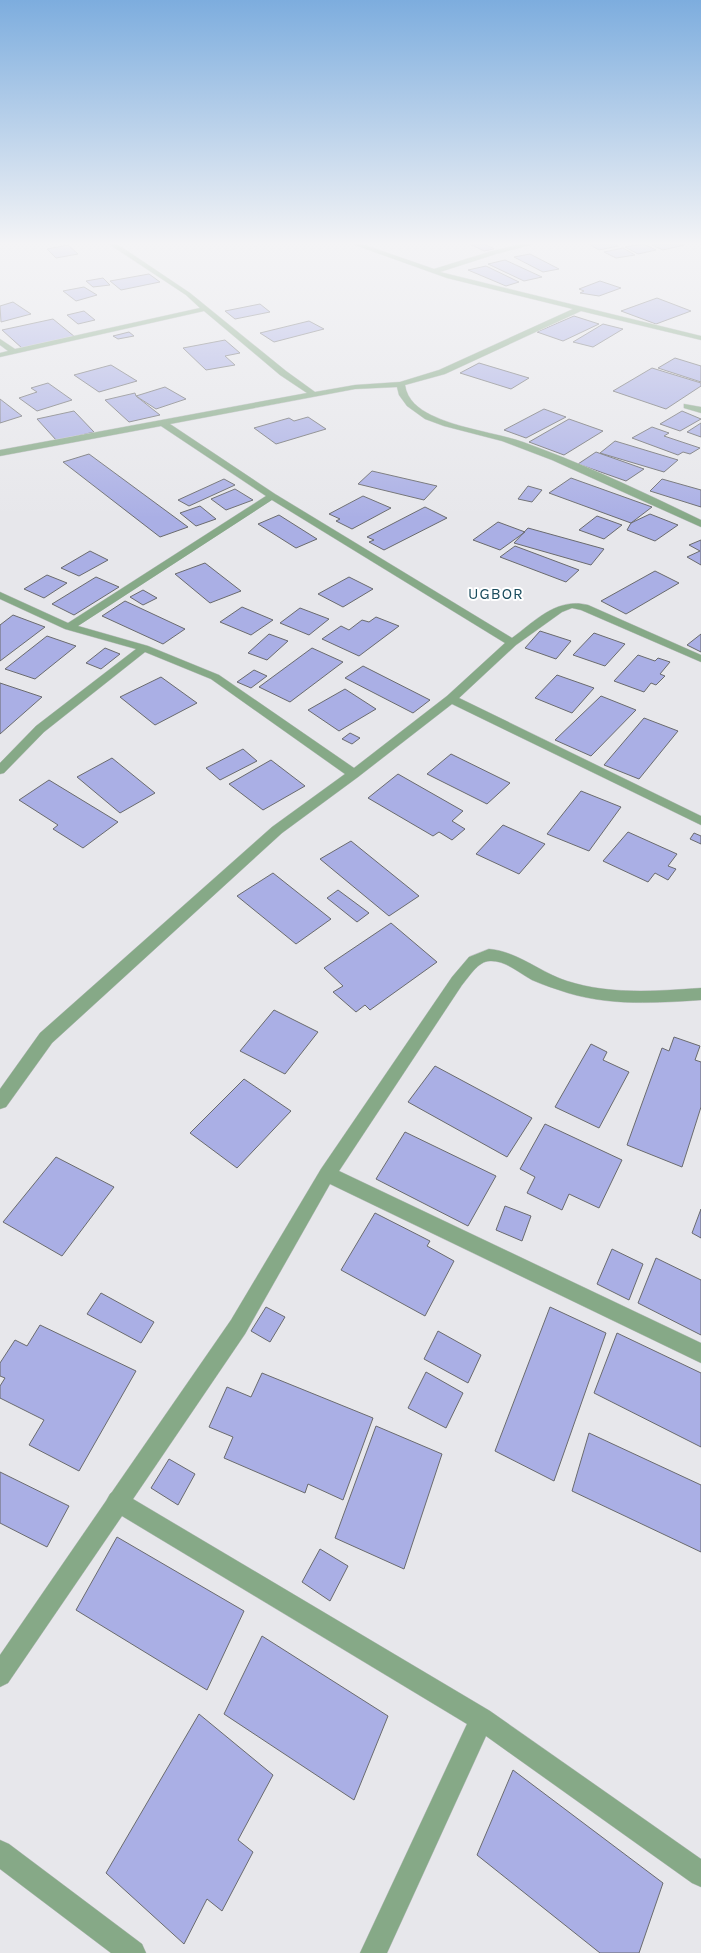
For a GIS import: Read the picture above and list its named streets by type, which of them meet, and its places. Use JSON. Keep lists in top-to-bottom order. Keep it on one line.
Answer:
{"districts":["UGBOR"]}
